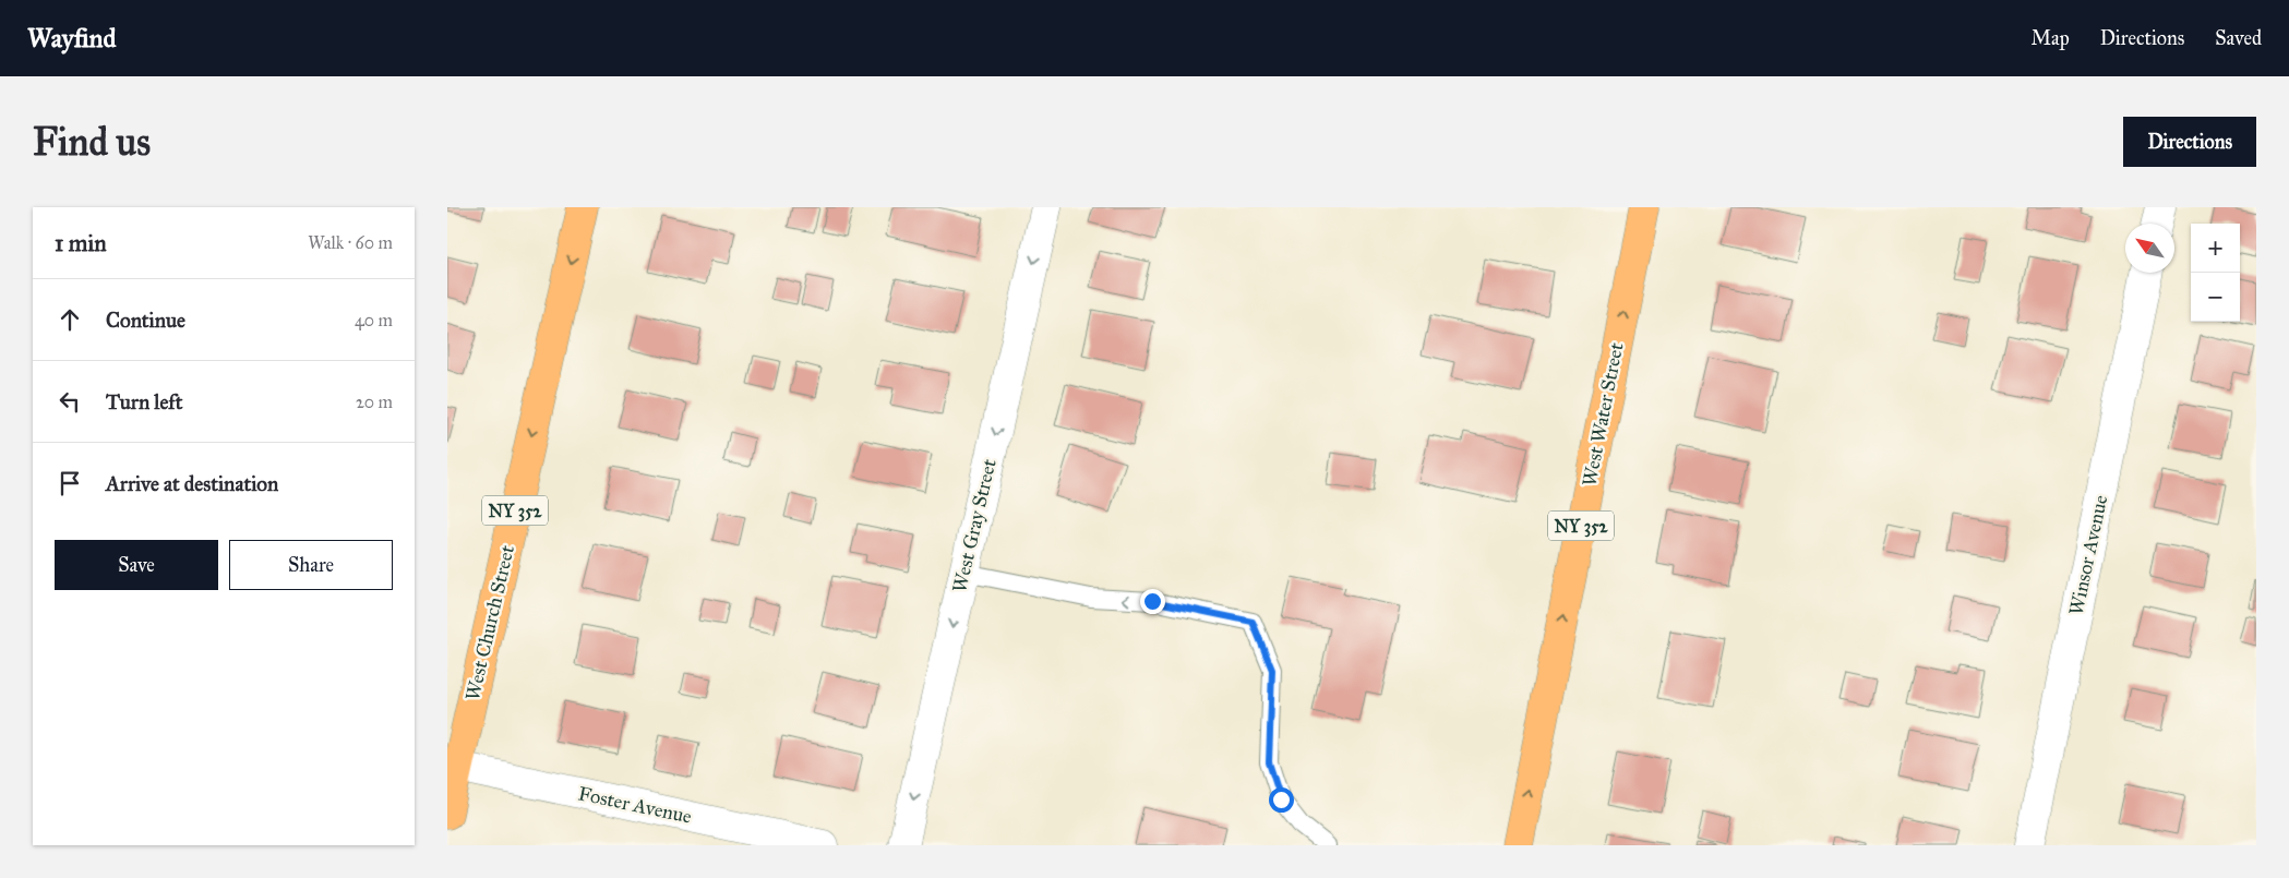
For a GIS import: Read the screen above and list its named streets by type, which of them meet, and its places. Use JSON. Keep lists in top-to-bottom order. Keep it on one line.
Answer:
{"streets":{"main road":["West Water Street","NY 352","West Church Street"],"street":["West Gray Street","Winsor Avenue","Foster Avenue"]},"crossings":[["West Church Street","Foster Avenue"]],"one_way":["West Water Street","West Gray Street","West Church Street"],"north":"top left","page":{"header":"Wayfind","nav":["Map","Directions","Saved"],"buttons":["Directions",["Save","Share"]],"title":"Find us","heading":["1 min","Walk · 60 m"],"map_buttons":["+","−"],"list":[["Continue","40 m"],["Turn left","20 m"],"Arrive at destination"]}}
